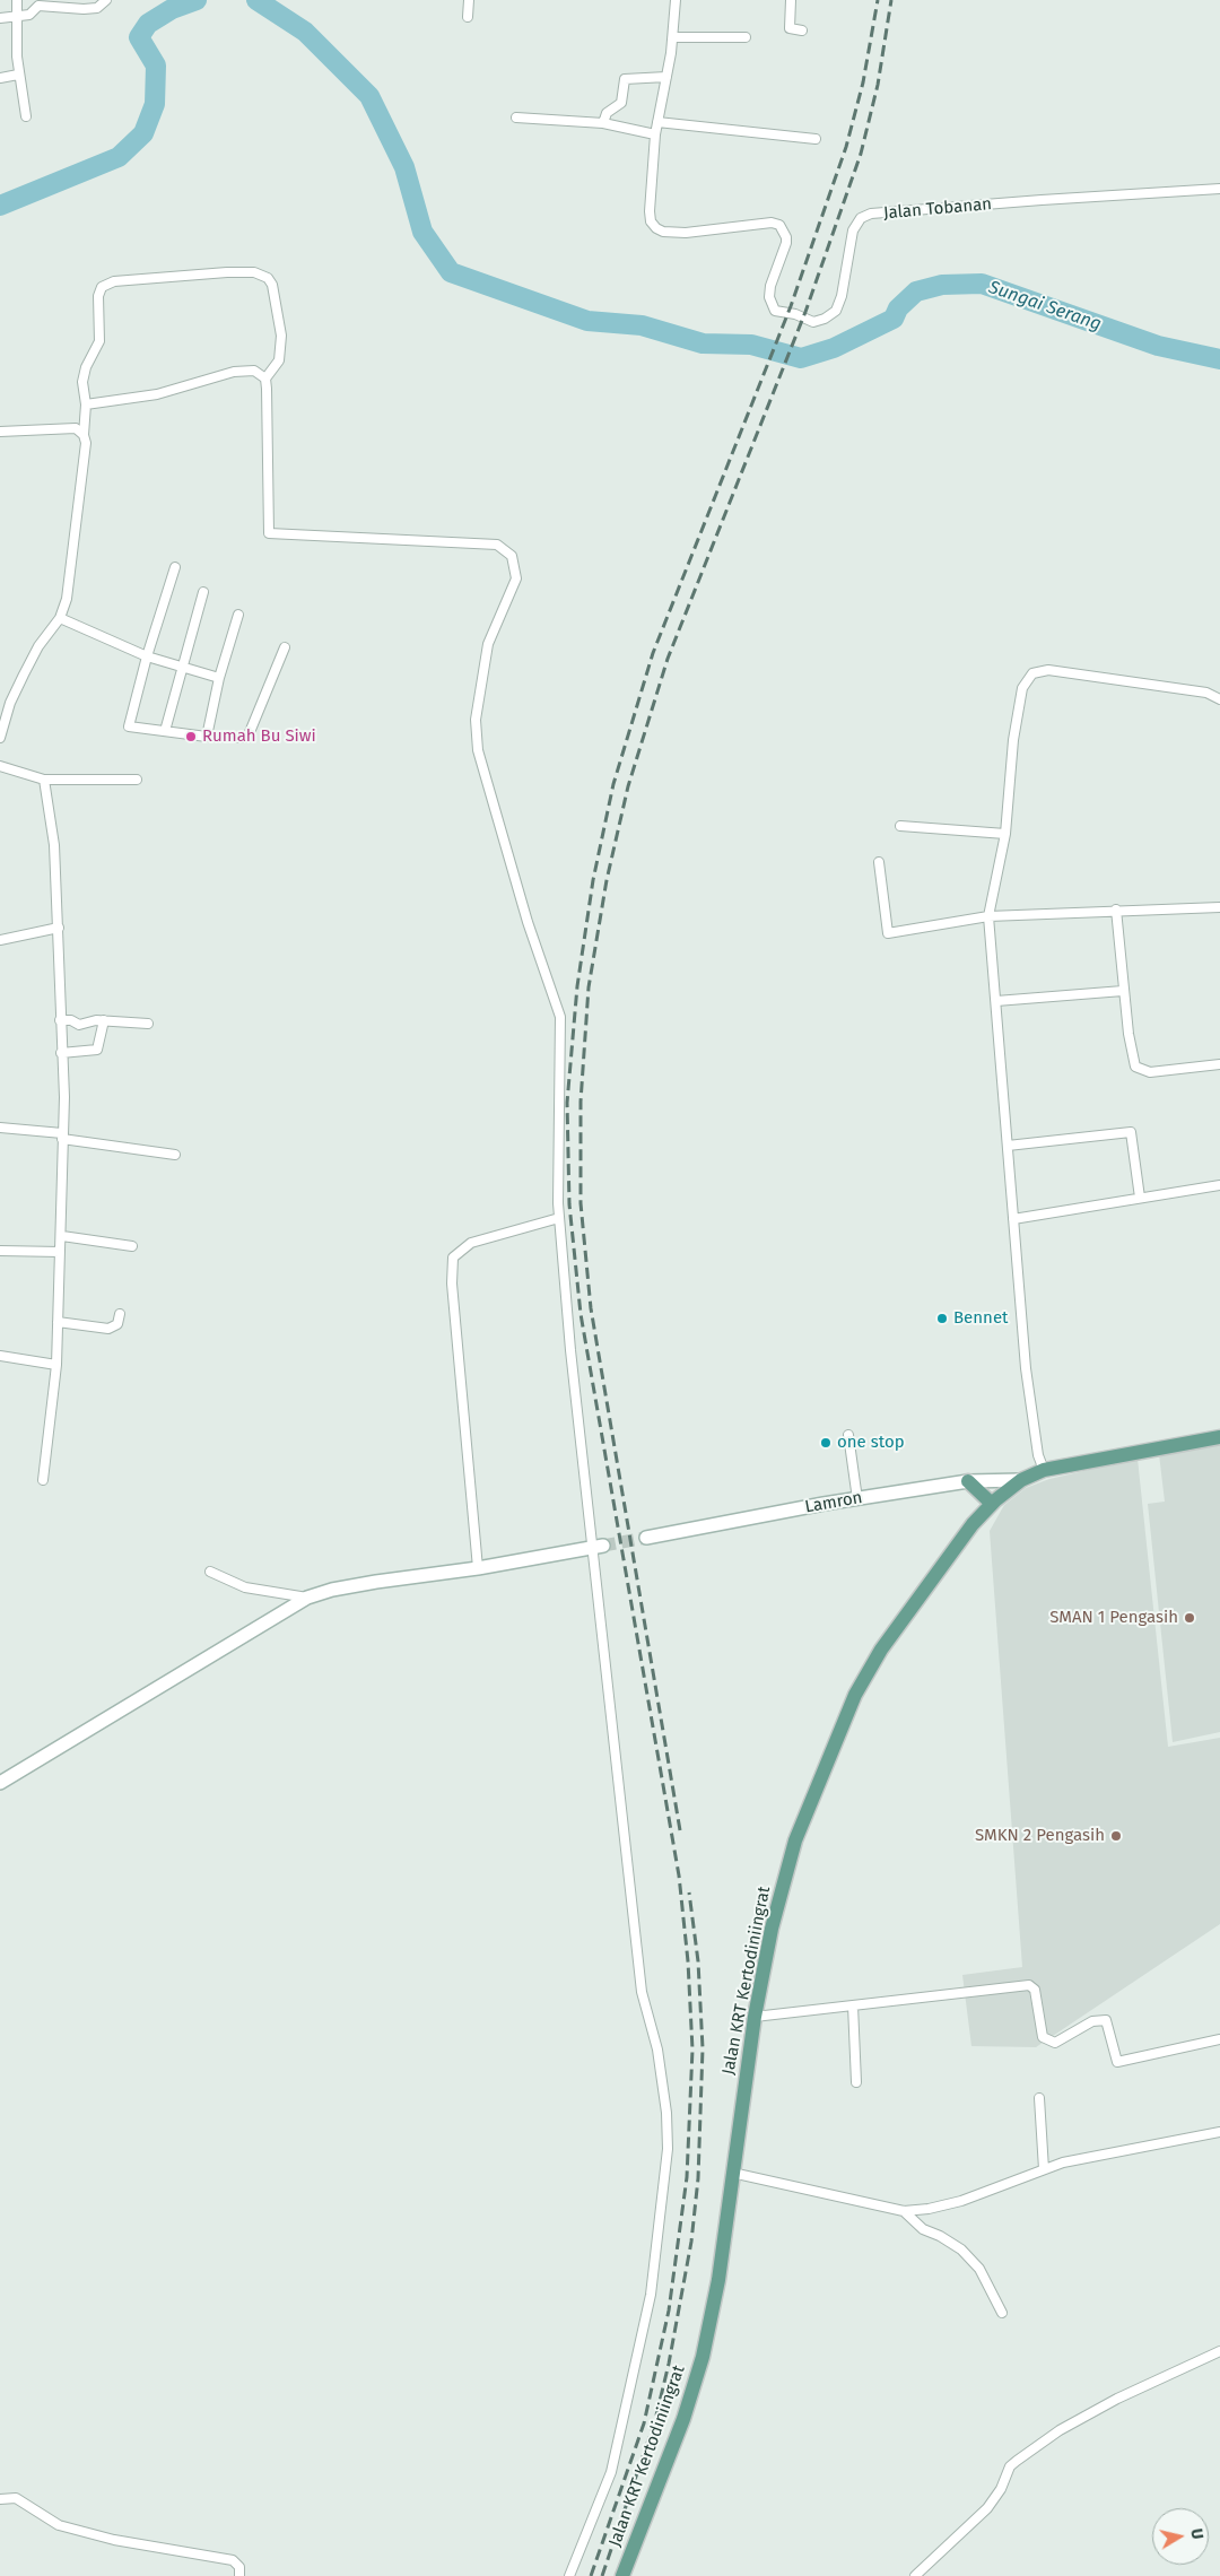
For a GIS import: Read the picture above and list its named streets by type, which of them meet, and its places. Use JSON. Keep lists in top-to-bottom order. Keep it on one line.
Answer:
{"streets":{"main road":["Jalan KRT Kertodiniingrat"],"street":["Jalan Tobanan","Lamron"]},"crossings":[["Lamron","Jalan KRT Kertodiniingrat"]],"water":["Sungai Serang"],"places":["Rumah Bu Siwi","Bennet","one stop","SMAN 1 Pengasih","SMKN 2 Pengasih"],"north":"right"}
